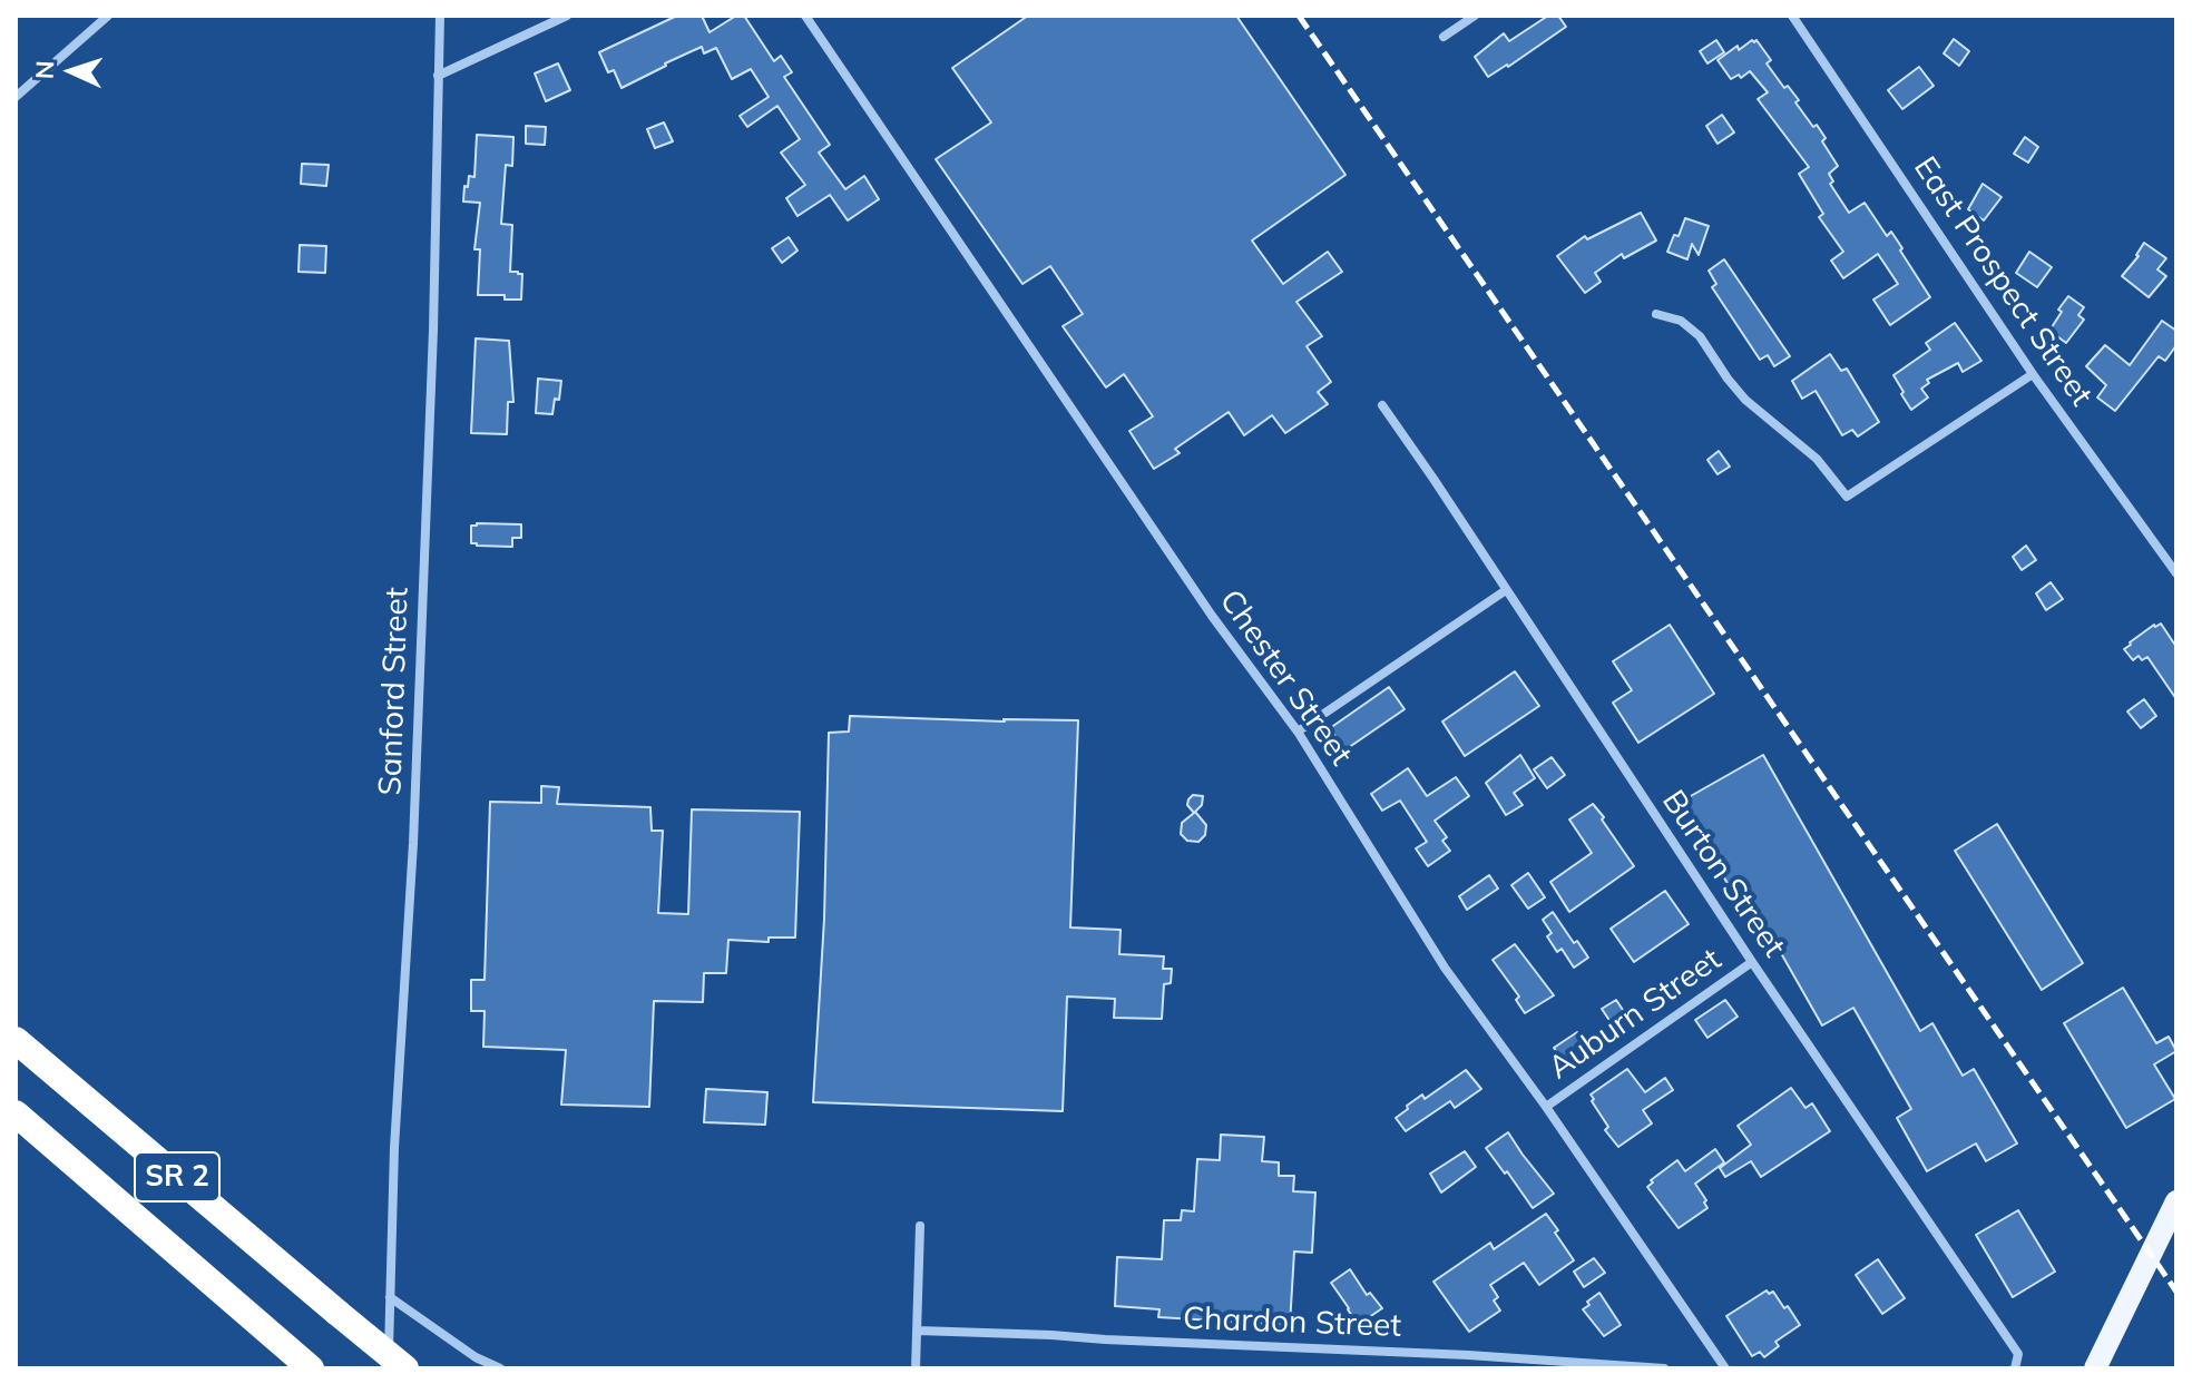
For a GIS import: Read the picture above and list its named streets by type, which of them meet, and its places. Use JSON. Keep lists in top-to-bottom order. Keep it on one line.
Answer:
{"streets":{"highway":["SR 2"],"street":["East Prospect Street","Chester Street","Sanford Street","Burton Street","Auburn Street","Chardon Street"]},"crossings":[["Chester Street","Auburn Street"],["Burton Street","Auburn Street"]],"north":"left"}
